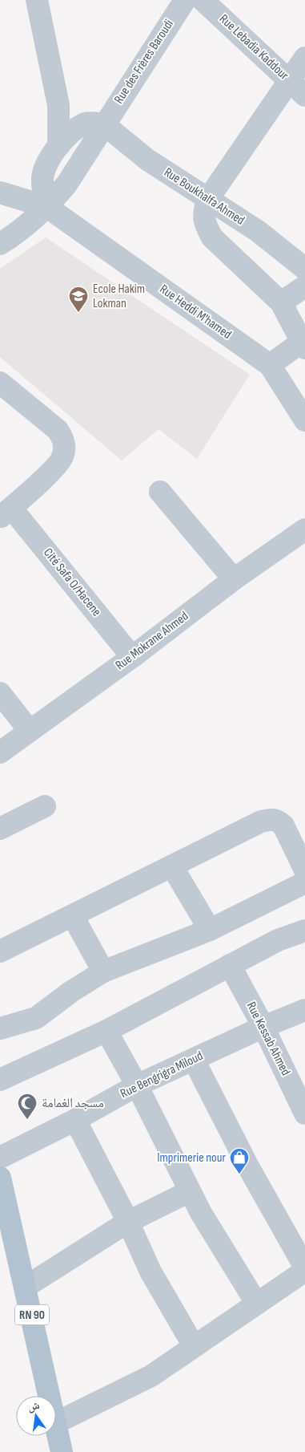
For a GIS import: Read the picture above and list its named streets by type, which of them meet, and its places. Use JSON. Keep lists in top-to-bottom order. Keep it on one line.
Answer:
{"streets":{"main road":["RN 90"],"street":["Rue Lebadia Kaddour","Rue des Frères Baroudi","Rue Boukhalfa Ahmed","Rue Heddi M'hamed","Cité Safa O/Hacene","Rue Mokrane Ahmed","Rue Kessab Ahmed","Rue Bengrigra Miloud"]},"crossings":[["Rue des Frères Baroudi","Rue Boukhalfa Ahmed"],["Rue des Frères Baroudi","Rue Heddi M'hamed"],["Cité Safa O/Hacene","Rue Mokrane Ahmed"],["Rue Kessab Ahmed","Rue Bengrigra Miloud"]],"places":{"school or university":["Ecole Hakim Lokman"],"mosque":["مسجد الغمامة"],"shop":["Imprimerie nour"]},"north":"top"}
